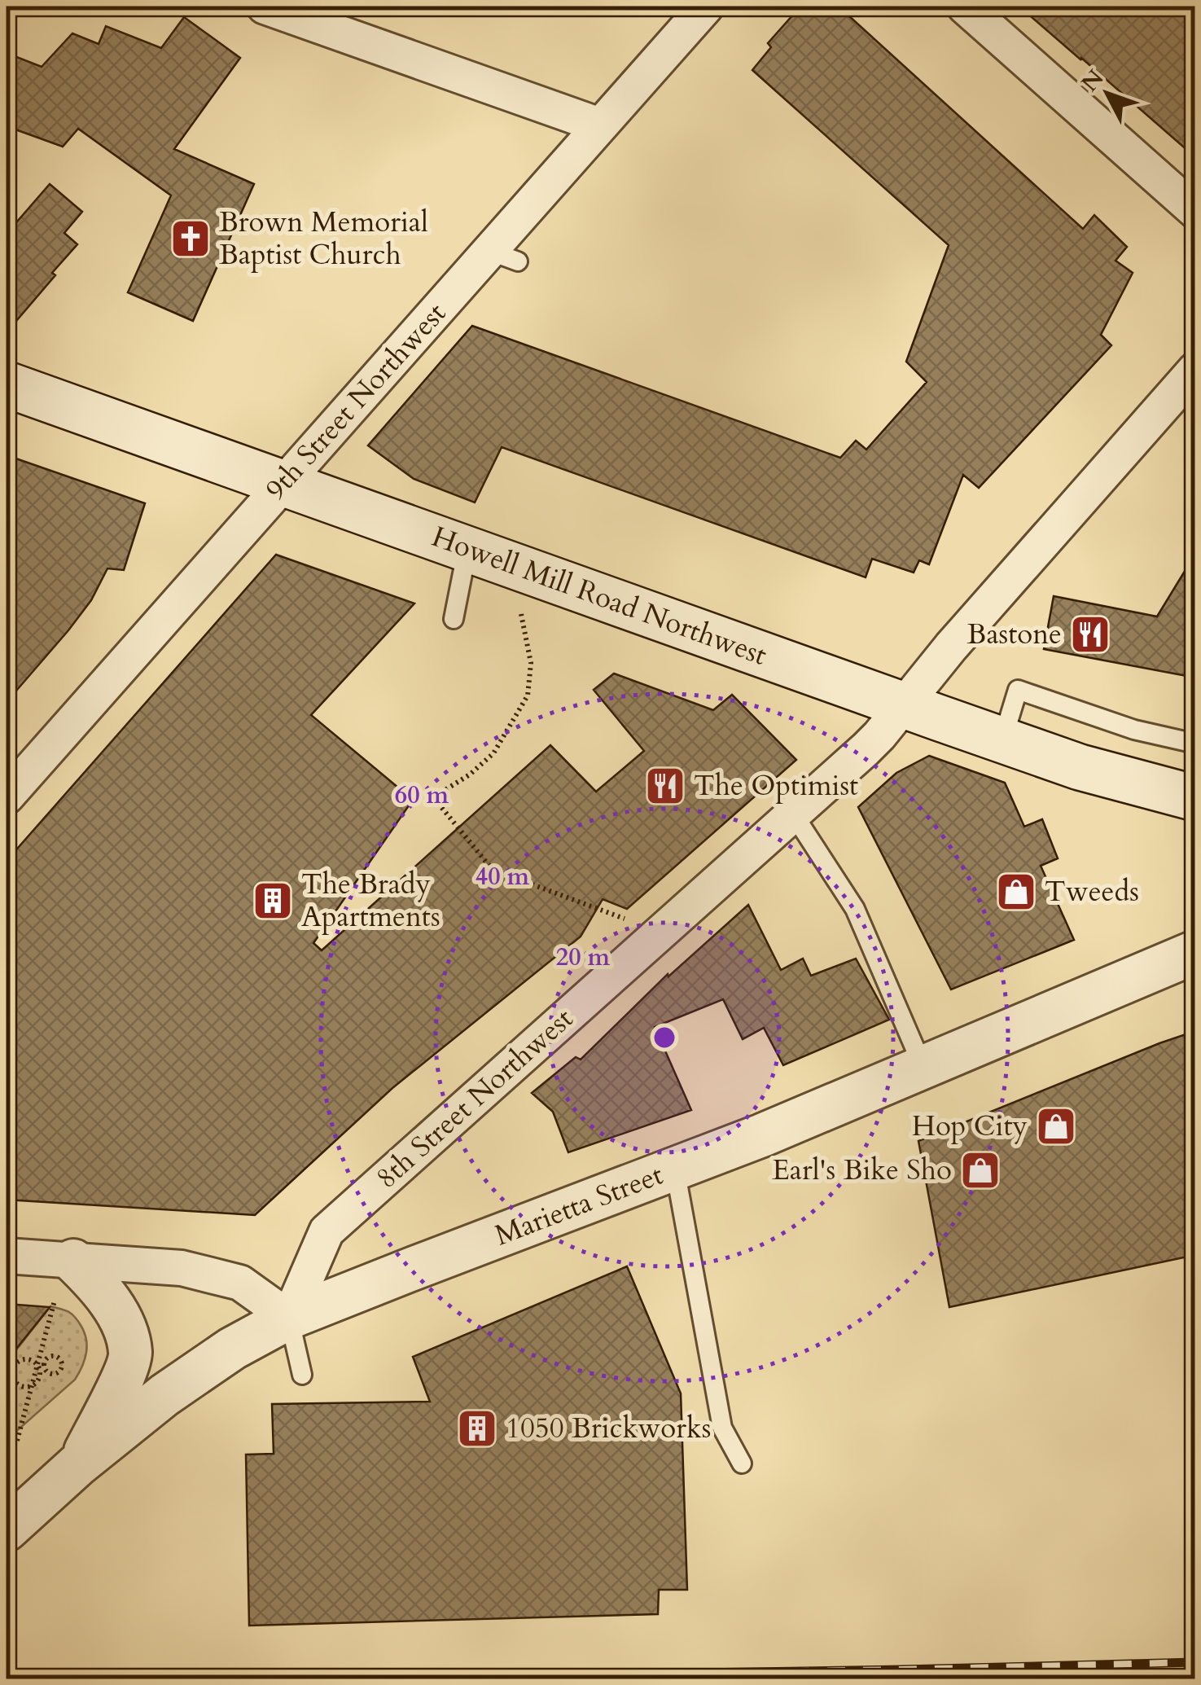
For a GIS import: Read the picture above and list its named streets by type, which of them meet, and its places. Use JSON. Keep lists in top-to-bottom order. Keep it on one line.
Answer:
{"streets":{"main road":["Howell Mill Road Northwest"],"street":["9th Street Northwest","8th Street Northwest","Marietta Street"]},"crossings":[["9th Street Northwest","Howell Mill Road Northwest"],["Howell Mill Road Northwest","8th Street Northwest"],["8th Street Northwest","Marietta Street"]],"places":{"church":["Brown Memorial Baptist Church"],"restaurant":["Bastone","The Optimist"],"shop":["Tweeds","Hop City","Earl's Bike Sho"],"building":["The Brady Apartments","1050 Brickworks"]},"north":"top left","rings":["60 m","40 m","20 m"]}
